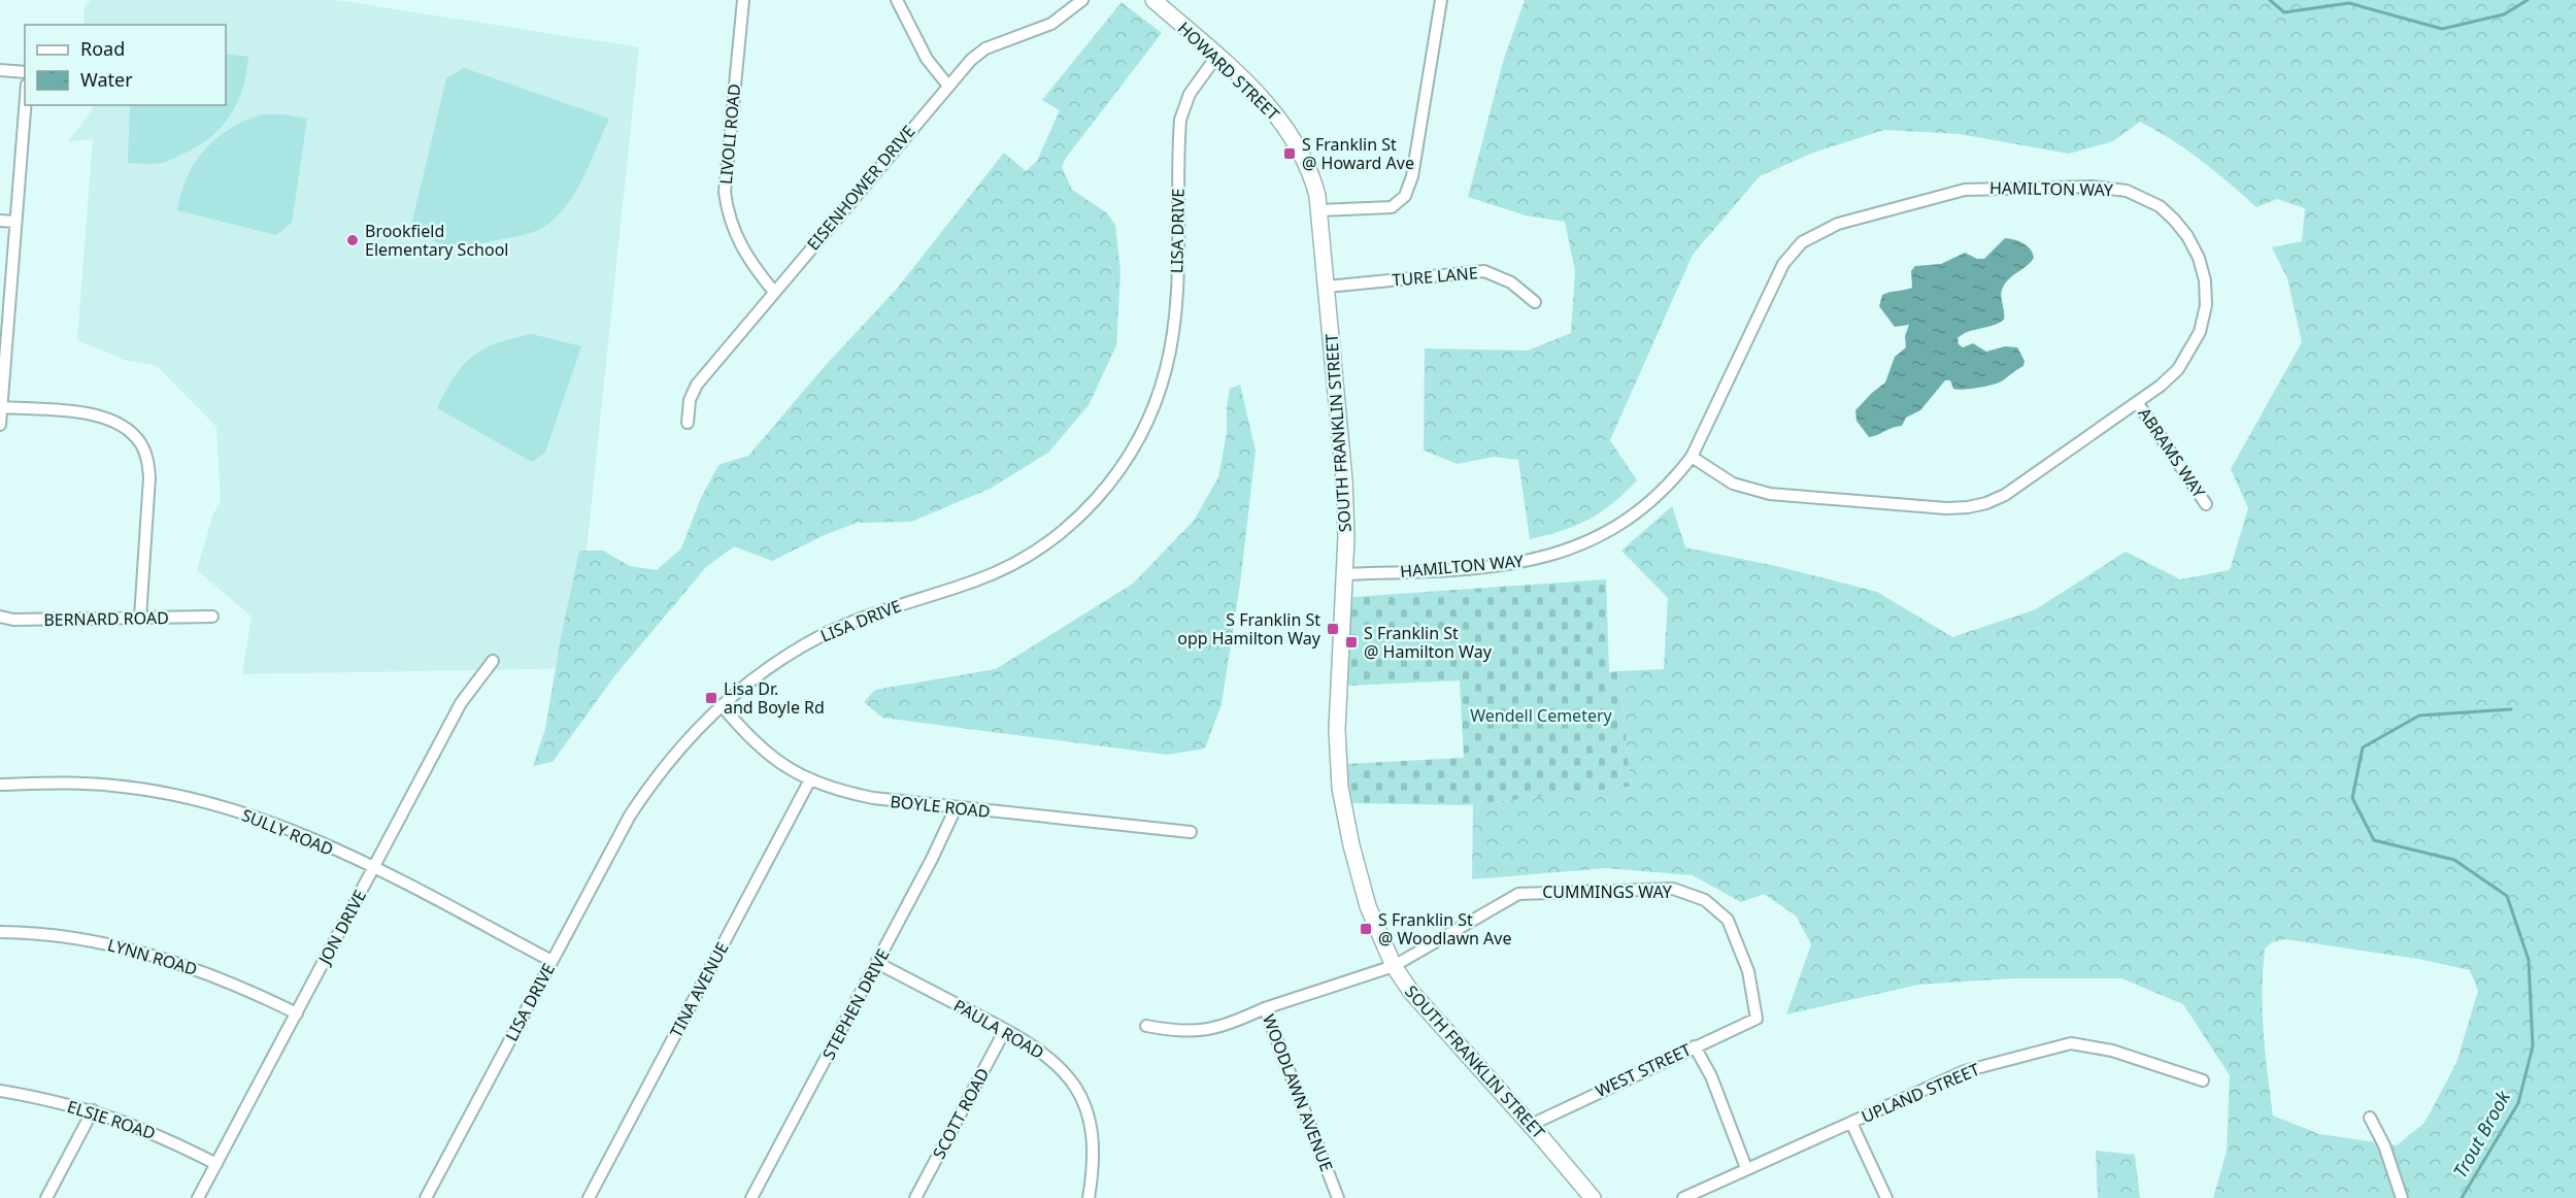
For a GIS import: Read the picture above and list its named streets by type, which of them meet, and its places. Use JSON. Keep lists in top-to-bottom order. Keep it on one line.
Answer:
{"streets":{"main road":["HOWARD STREET","SOUTH FRANKLIN STREET"],"street":["LIVOLI ROAD","EISENHOWER DRIVE","HAMILTON WAY","LISA DRIVE","TURE LANE","ABRAMS WAY","BERNARD ROAD","BOYLE ROAD","SULLY ROAD","CUMMINGS WAY","JON DRIVE","LYNN ROAD","TINA AVENUE","STEPHEN DRIVE","PAULA ROAD","WEST STREET","WOODLAWN AVENUE","UPLAND STREET","SCOTT ROAD","ELSIE ROAD"]},"crossings":[["HOWARD STREET","LISA DRIVE"],["HOWARD STREET","SOUTH FRANKLIN STREET"],["LIVOLI ROAD","EISENHOWER DRIVE"],["HAMILTON WAY","SOUTH FRANKLIN STREET"],["HAMILTON WAY","ABRAMS WAY"],["LISA DRIVE","BOYLE ROAD"],["LISA DRIVE","SULLY ROAD"],["TURE LANE","SOUTH FRANKLIN STREET"],["SOUTH FRANKLIN STREET","CUMMINGS WAY"],["SOUTH FRANKLIN STREET","WEST STREET"],["SOUTH FRANKLIN STREET","WOODLAWN AVENUE"],["BOYLE ROAD","TINA AVENUE"],["BOYLE ROAD","STEPHEN DRIVE"],["SULLY ROAD","JON DRIVE"],["CUMMINGS WAY","WEST STREET"],["CUMMINGS WAY","WOODLAWN AVENUE"],["JON DRIVE","LYNN ROAD"],["JON DRIVE","ELSIE ROAD"],["STEPHEN DRIVE","PAULA ROAD"],["PAULA ROAD","SCOTT ROAD"]],"water":["Trout Brook"],"parks":["Wendell Cemetery"],"places":{"transit":["S Franklin St @ Howard Ave","S Franklin St opp Hamilton Way","S Franklin St @ Hamilton Way","Lisa Dr. and Boyle Rd","S Franklin St @ Woodlawn Ave"],"other":["Brookfield Elementary School"]},"legend":["Road","Water"]}
